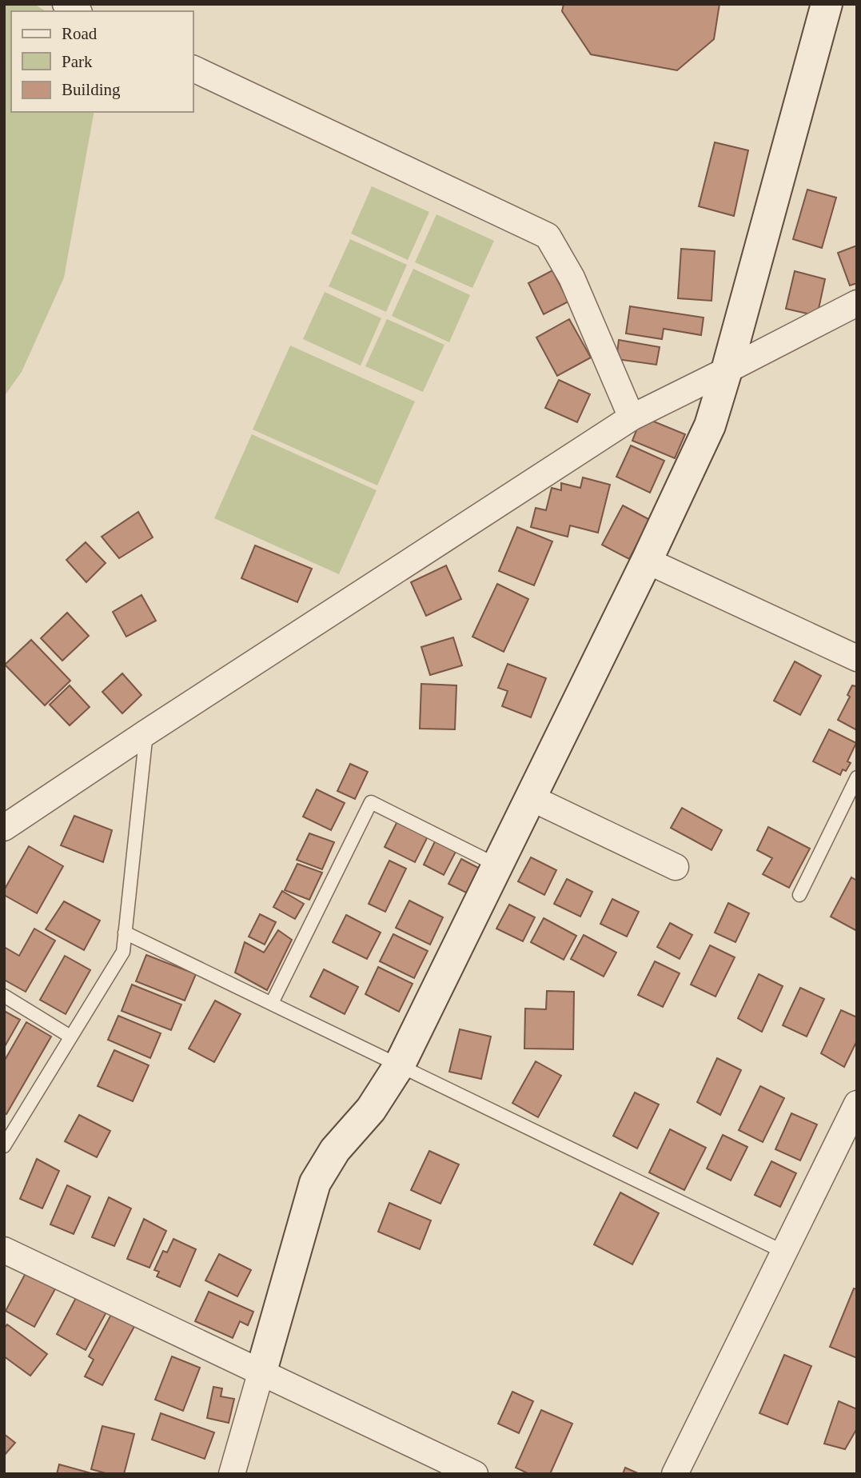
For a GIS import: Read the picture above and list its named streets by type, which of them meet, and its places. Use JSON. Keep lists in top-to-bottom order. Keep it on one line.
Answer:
{"legend":["Road","Park","Building"]}
